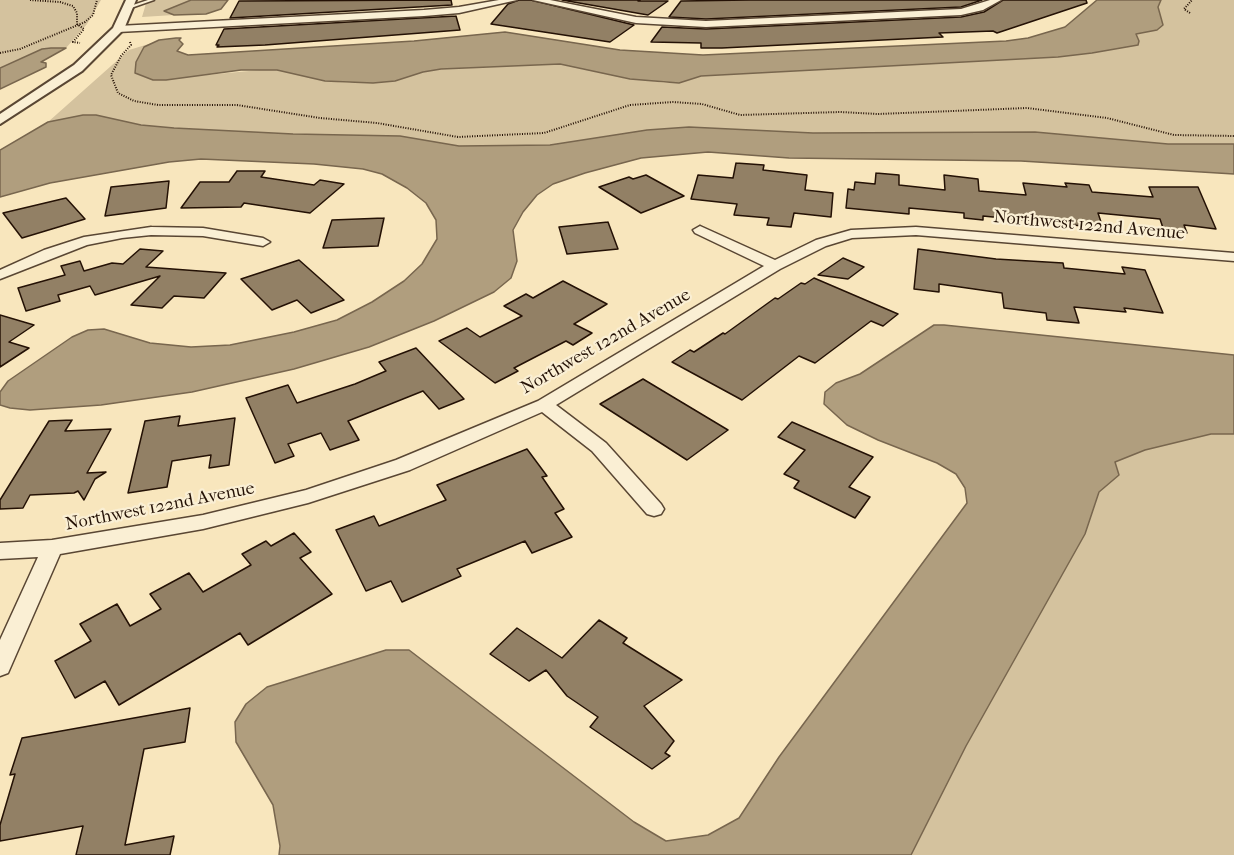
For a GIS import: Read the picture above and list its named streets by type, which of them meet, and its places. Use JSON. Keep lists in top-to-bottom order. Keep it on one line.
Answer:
{"streets":{"street":["Northwest 122nd Avenue"]}}
